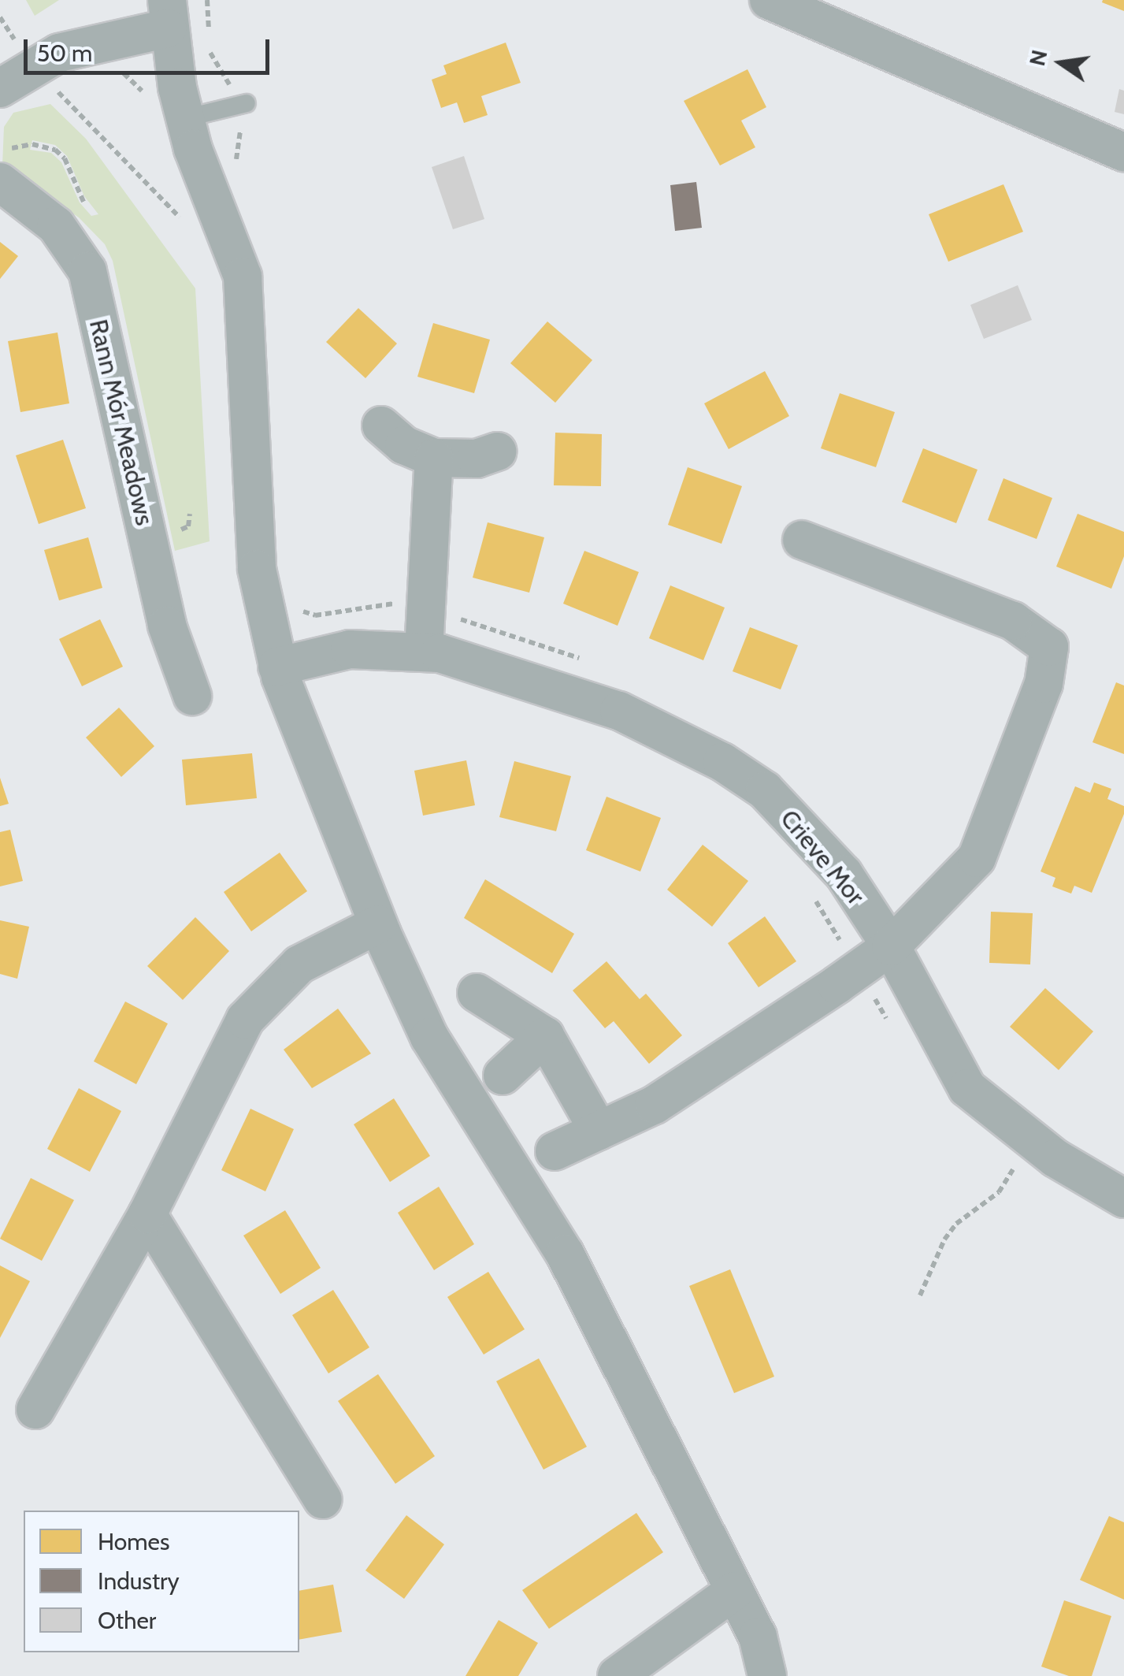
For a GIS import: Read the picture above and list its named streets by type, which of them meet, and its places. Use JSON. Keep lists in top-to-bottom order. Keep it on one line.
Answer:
{"streets":{"street":["Rann Mór Meadows","Crieve Mor"]},"legend":["Homes","Industry","Other"],"scale_bar":"50 m","north":"left"}
